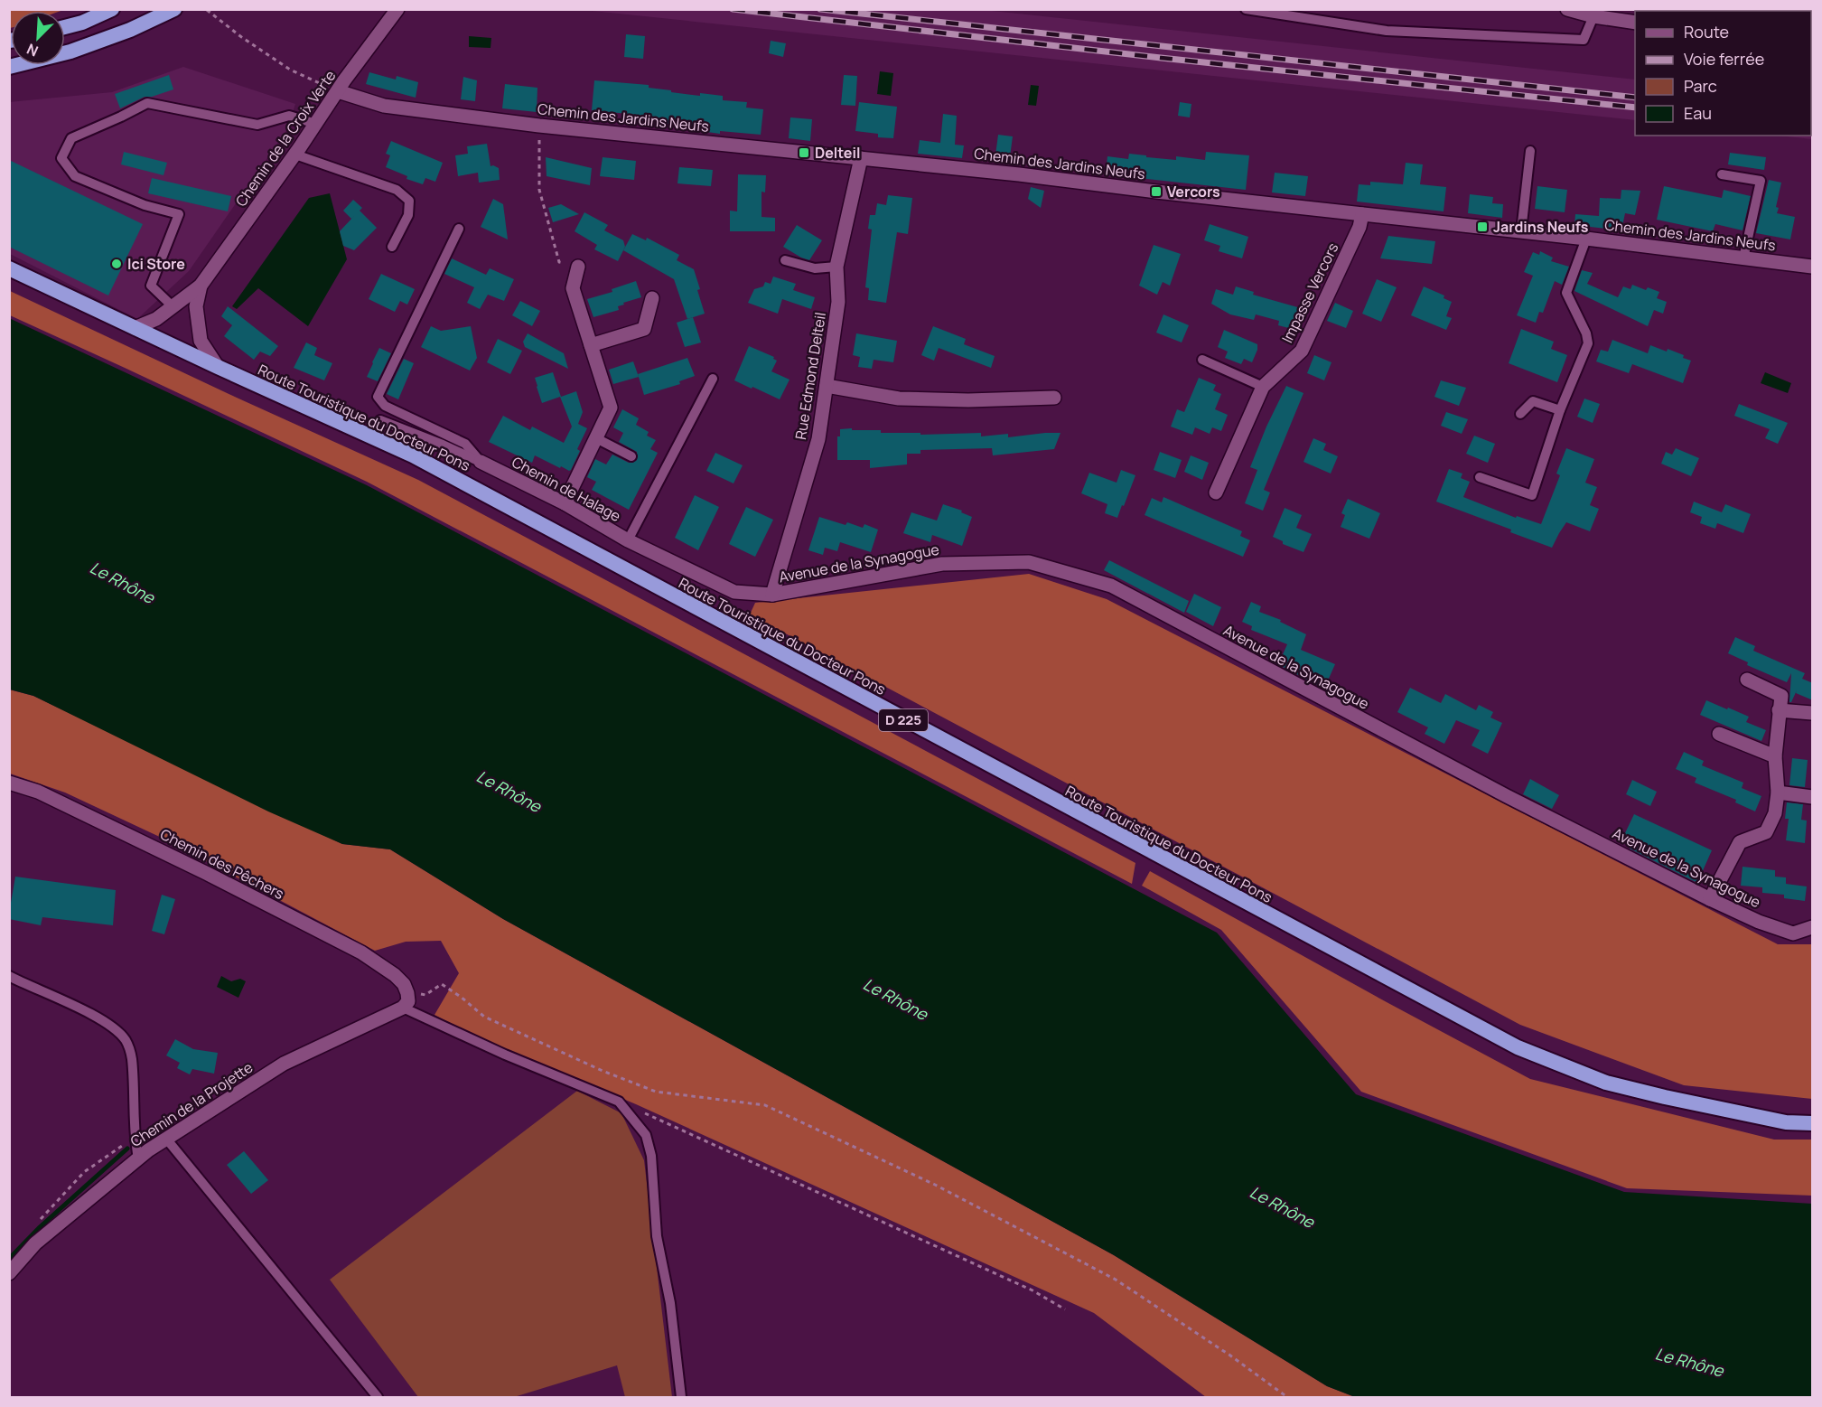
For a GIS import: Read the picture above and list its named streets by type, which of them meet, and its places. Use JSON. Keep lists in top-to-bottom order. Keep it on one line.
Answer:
{"streets":{"highway":["Route Touristique du Docteur Pons","D 225"],"street":["Chemin des Jardins Neufs","Chemin de la Croix Verte","Impasse Vercors","Rue Edmond Delteil","Chemin de Halage","Avenue de la Synagogue","Chemin des Pêchers","Chemin de la Projette"]},"crossings":[["Chemin des Jardins Neufs","Chemin de la Croix Verte"],["Chemin des Jardins Neufs","Impasse Vercors"],["Chemin des Jardins Neufs","Rue Edmond Delteil"],["Rue Edmond Delteil","Avenue de la Synagogue"],["Chemin de Halage","Avenue de la Synagogue"]],"water":["Le Rhône"],"places":{"transit":["Delteil","Vercors","Jardins Neufs"],"other":["Ici Store"]},"legend":["Route","Voie ferrée","Parc","Eau"],"north":"bottom left"}
